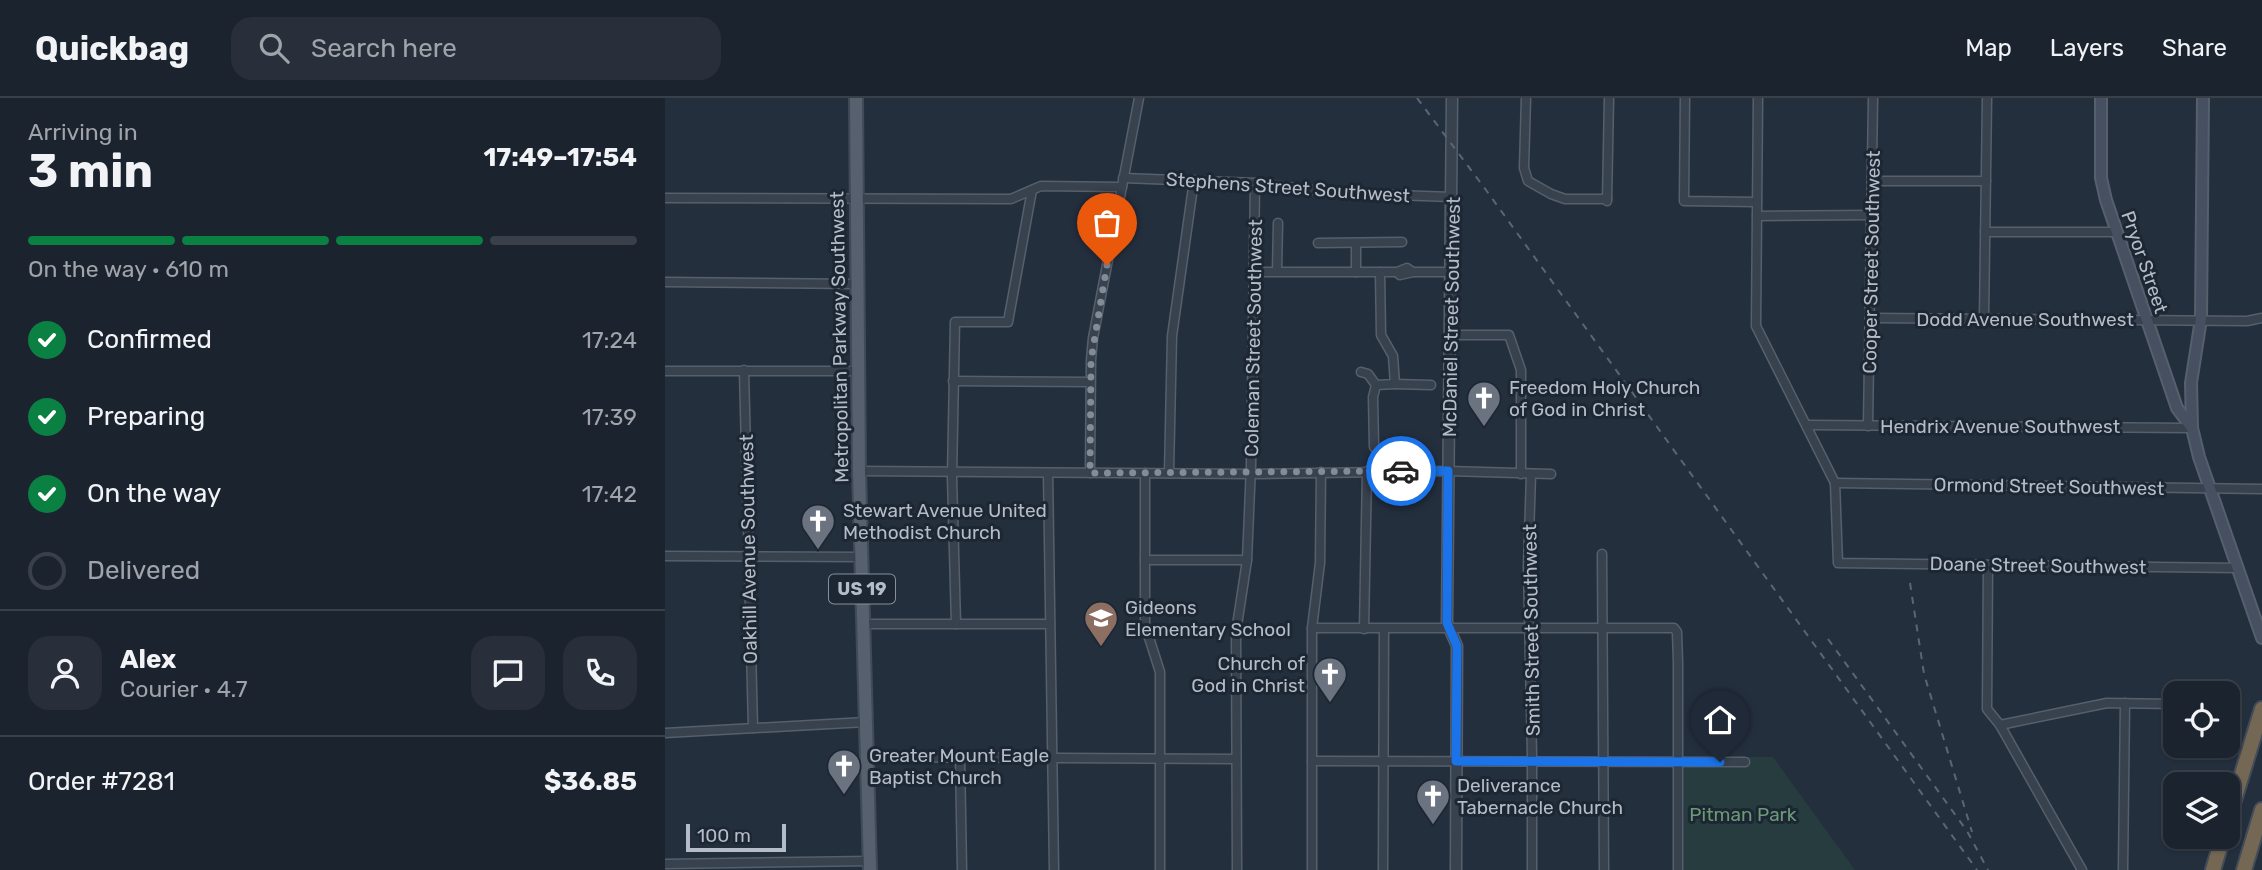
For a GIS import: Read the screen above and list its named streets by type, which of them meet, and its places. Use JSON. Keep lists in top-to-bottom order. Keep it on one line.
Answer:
{"streets":{"main road":["Pryor Street","Metropolitan Parkway Southwest","US 19"],"street":["Stephens Street Southwest","Cooper Street Southwest","McDaniel Street Southwest","Dodd Avenue Southwest","Coleman Street Southwest","Hendrix Avenue Southwest","Ormond Street Southwest","Oakhill Avenue Southwest","Doane Street Southwest","Smith Street Southwest"]},"crossings":[["Stephens Street Southwest","McDaniel Street Southwest"],["Stephens Street Southwest","Metropolitan Parkway Southwest"],["Stephens Street Southwest","Coleman Street Southwest"],["Cooper Street Southwest","Dodd Avenue Southwest"],["Cooper Street Southwest","Hendrix Avenue Southwest"],["Pryor Street","Dodd Avenue Southwest"],["Pryor Street","Hendrix Avenue Southwest"],["Ormond Street Southwest","Doane Street Southwest"]],"parks":["Pitman Park"],"places":{"church":["Freedom Holy Church of God in Christ","Stewart Avenue United Methodist Church","Church of God in Christ","Greater Mount Eagle Baptist Church","Deliverance Tabernacle Church"],"school or university":["Gideons Elementary School"]},"scale_bar":"100 m","page":{"header":"Quickbag","search":"Search here","nav":["Map","Layers","Share"],"heading":["3 min","Arriving in","17:49–17:54"],"panel":["Alex","Courier · 4.7","Order #7281","$36.85"],"bar":"On the way · 610 m","list":[["Confirmed","17:24"],["Preparing","17:39"],["On the way","17:42"],"Delivered"],"scale":"100 m"}}
